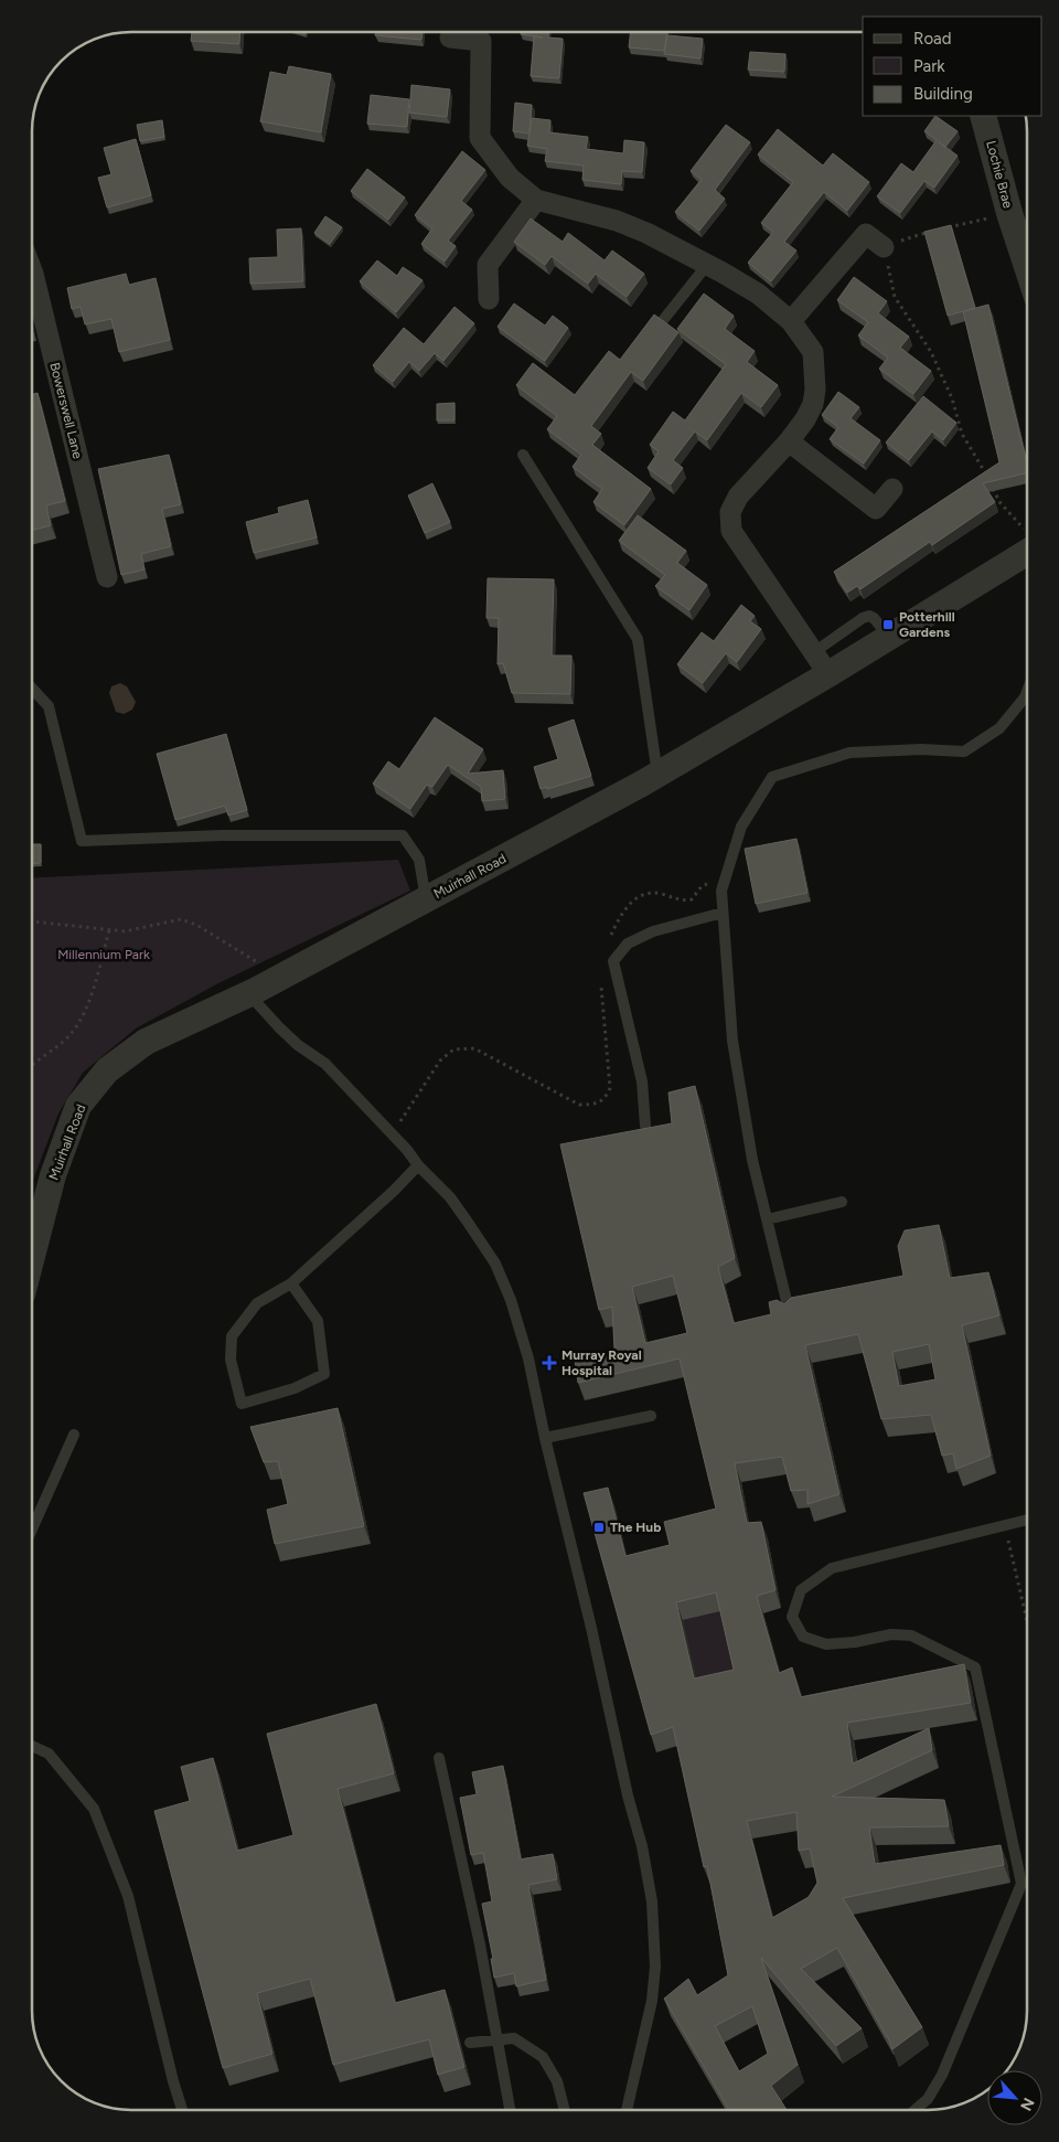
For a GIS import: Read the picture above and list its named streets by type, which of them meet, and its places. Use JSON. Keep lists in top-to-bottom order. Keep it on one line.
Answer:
{"streets":{"street":["Lochie Brae","Bowerswell Lane","Muirhall Road"]},"parks":["Millennium Park"],"places":{"transit":["Potterhill Gardens","The Hub"],"health":["Murray Royal Hospital"]},"legend":["Road","Park","Building"],"north":"bottom right"}
